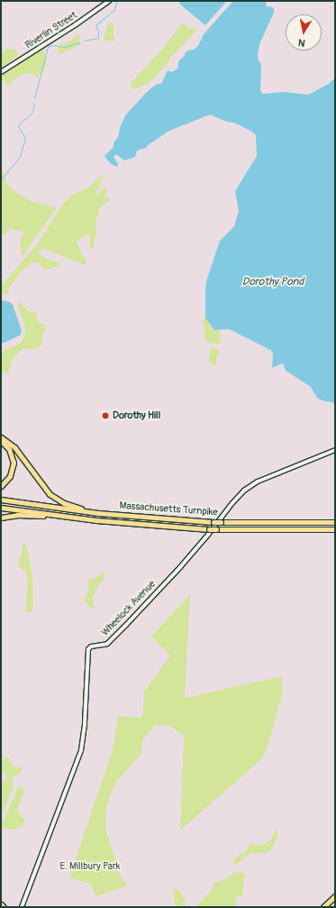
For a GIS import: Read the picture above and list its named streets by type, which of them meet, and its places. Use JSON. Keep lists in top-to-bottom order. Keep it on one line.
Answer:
{"streets":{"highway":["Massachusetts Turnpike"],"street":["Riverlin Street","Wheelock Avenue"]},"water":["Dorothy Pond"],"parks":["E. Millbury Park"],"places":["Dorothy Hill"],"north":"bottom"}
